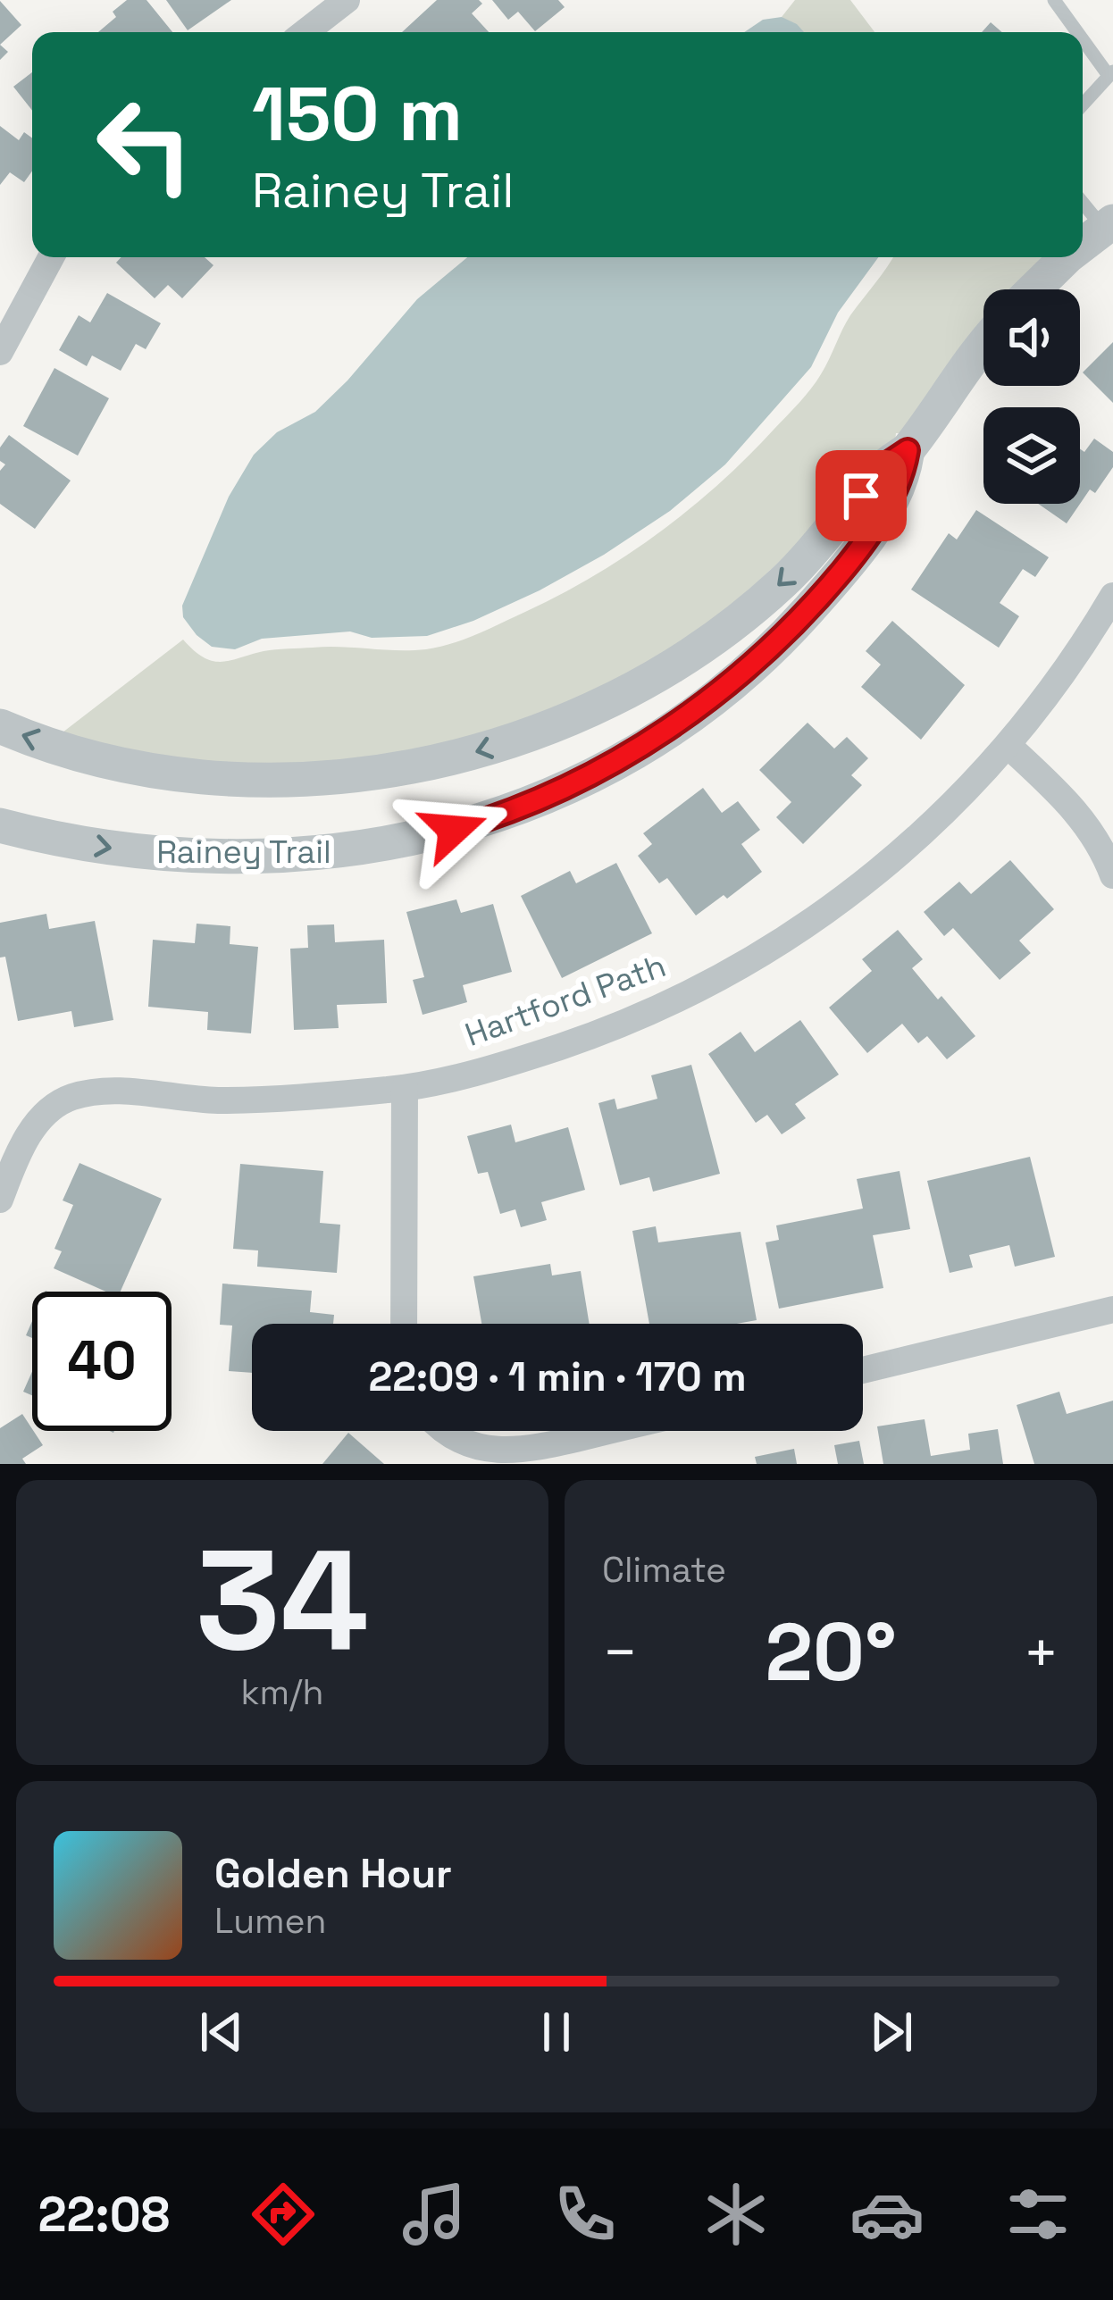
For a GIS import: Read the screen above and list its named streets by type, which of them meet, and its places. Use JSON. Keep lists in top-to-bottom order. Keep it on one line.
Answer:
{"streets":{"street":["Rainey Trail","Hartford Path"]},"page":{"turn":["150 m","Rainey Trail"],"limit":"40","trip":"22:09 · 1 min · 170 m","tile":[["34","km/h"],"Climate"],"heat":["−","20°","+"],"song":["Golden Hour","Lumen"],"tabs":"22:08"}}
